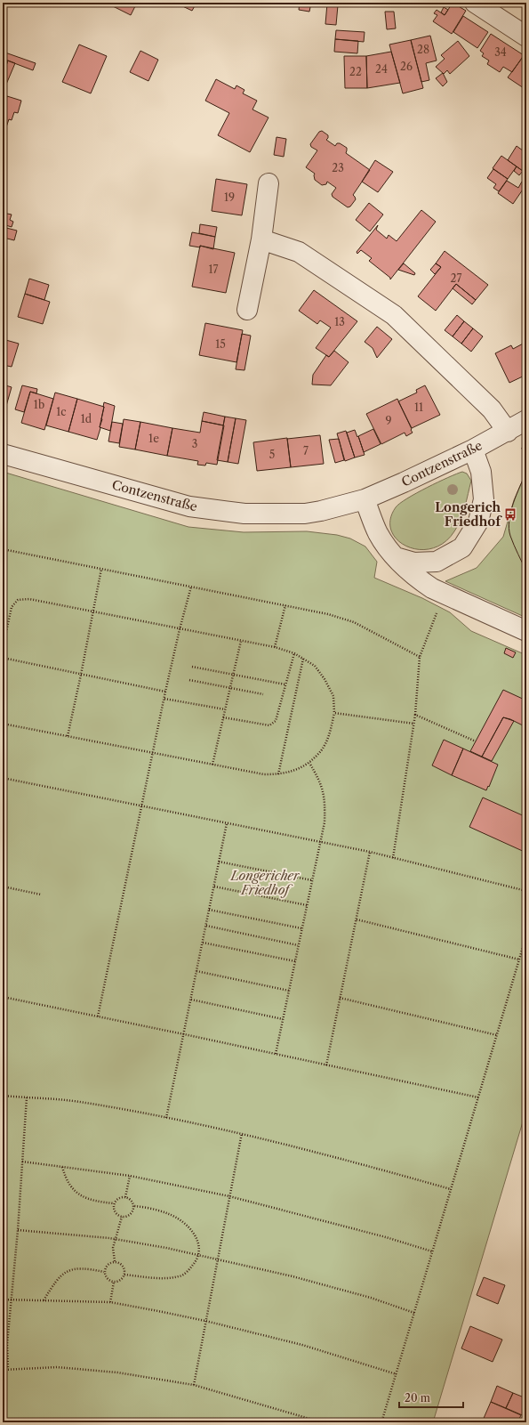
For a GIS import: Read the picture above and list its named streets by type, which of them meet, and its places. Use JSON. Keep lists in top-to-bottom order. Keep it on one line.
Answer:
{"streets":{"street":["Contzenstraße"]},"parks":["Longericher Friedhof"],"places":{"bus stop":["Longerich Friedhof"]},"house_numbers":["28","34","26","24","22","23","19","17","27","13","15","1b","11","1c","1d","9","1e","3","7","5"],"scale_bar":"20 m"}
